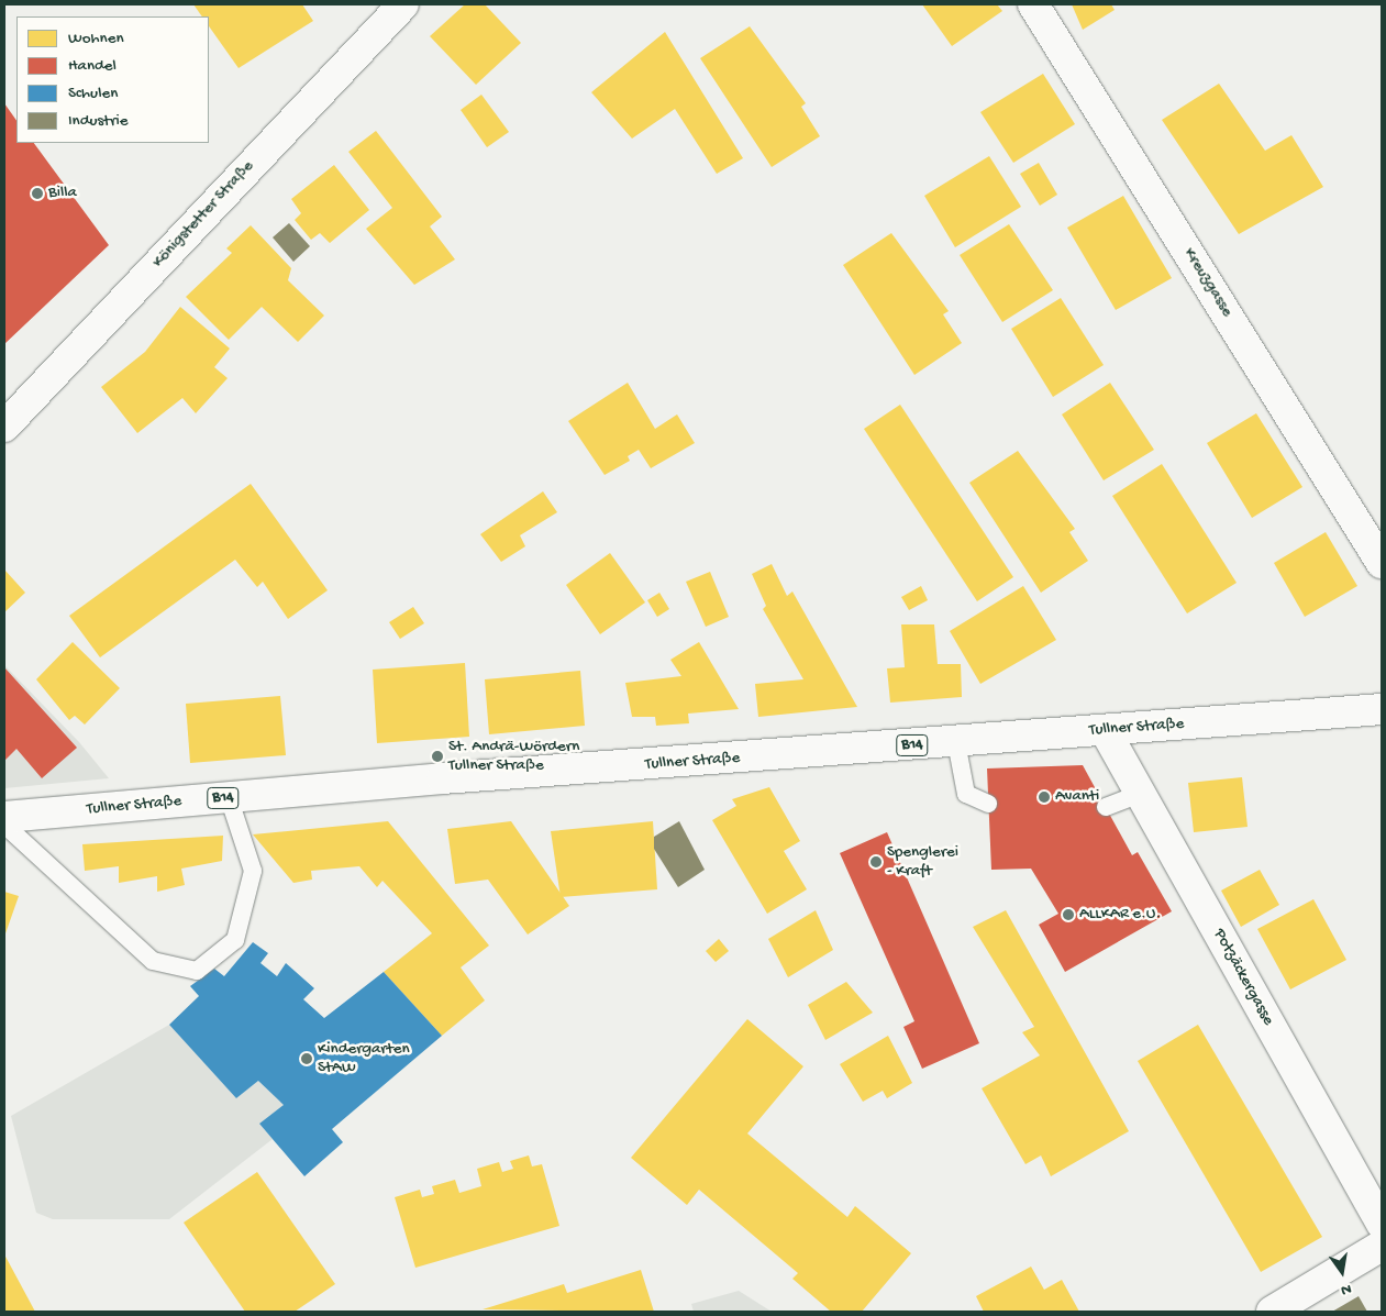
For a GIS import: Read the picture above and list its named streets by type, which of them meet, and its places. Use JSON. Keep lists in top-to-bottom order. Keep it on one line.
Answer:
{"streets":{"main road":["Königstetter Straße","Kreuzgasse","Tullner Straße","B14","Potzäckergasse"]},"crossings":[["Tullner Straße","Potzäckergasse"]],"places":["Billa","St. Andrä-Wördern Tullner Straße","Avanti","Spenglerei - Kraft","ALLKAR e.U.","Kindergarten StAW"],"legend":["Wohnen","Handel","Schulen","Industrie"],"north":"bottom"}
